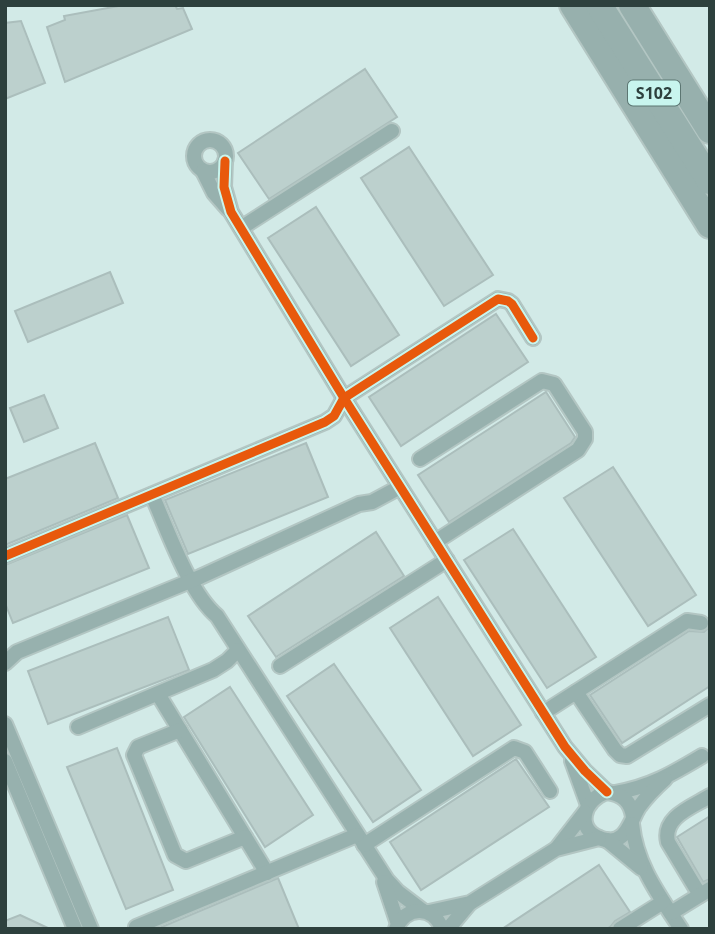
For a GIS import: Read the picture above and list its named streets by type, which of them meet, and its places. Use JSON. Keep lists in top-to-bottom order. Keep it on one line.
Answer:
{"streets":{"highway":["S102"]}}
